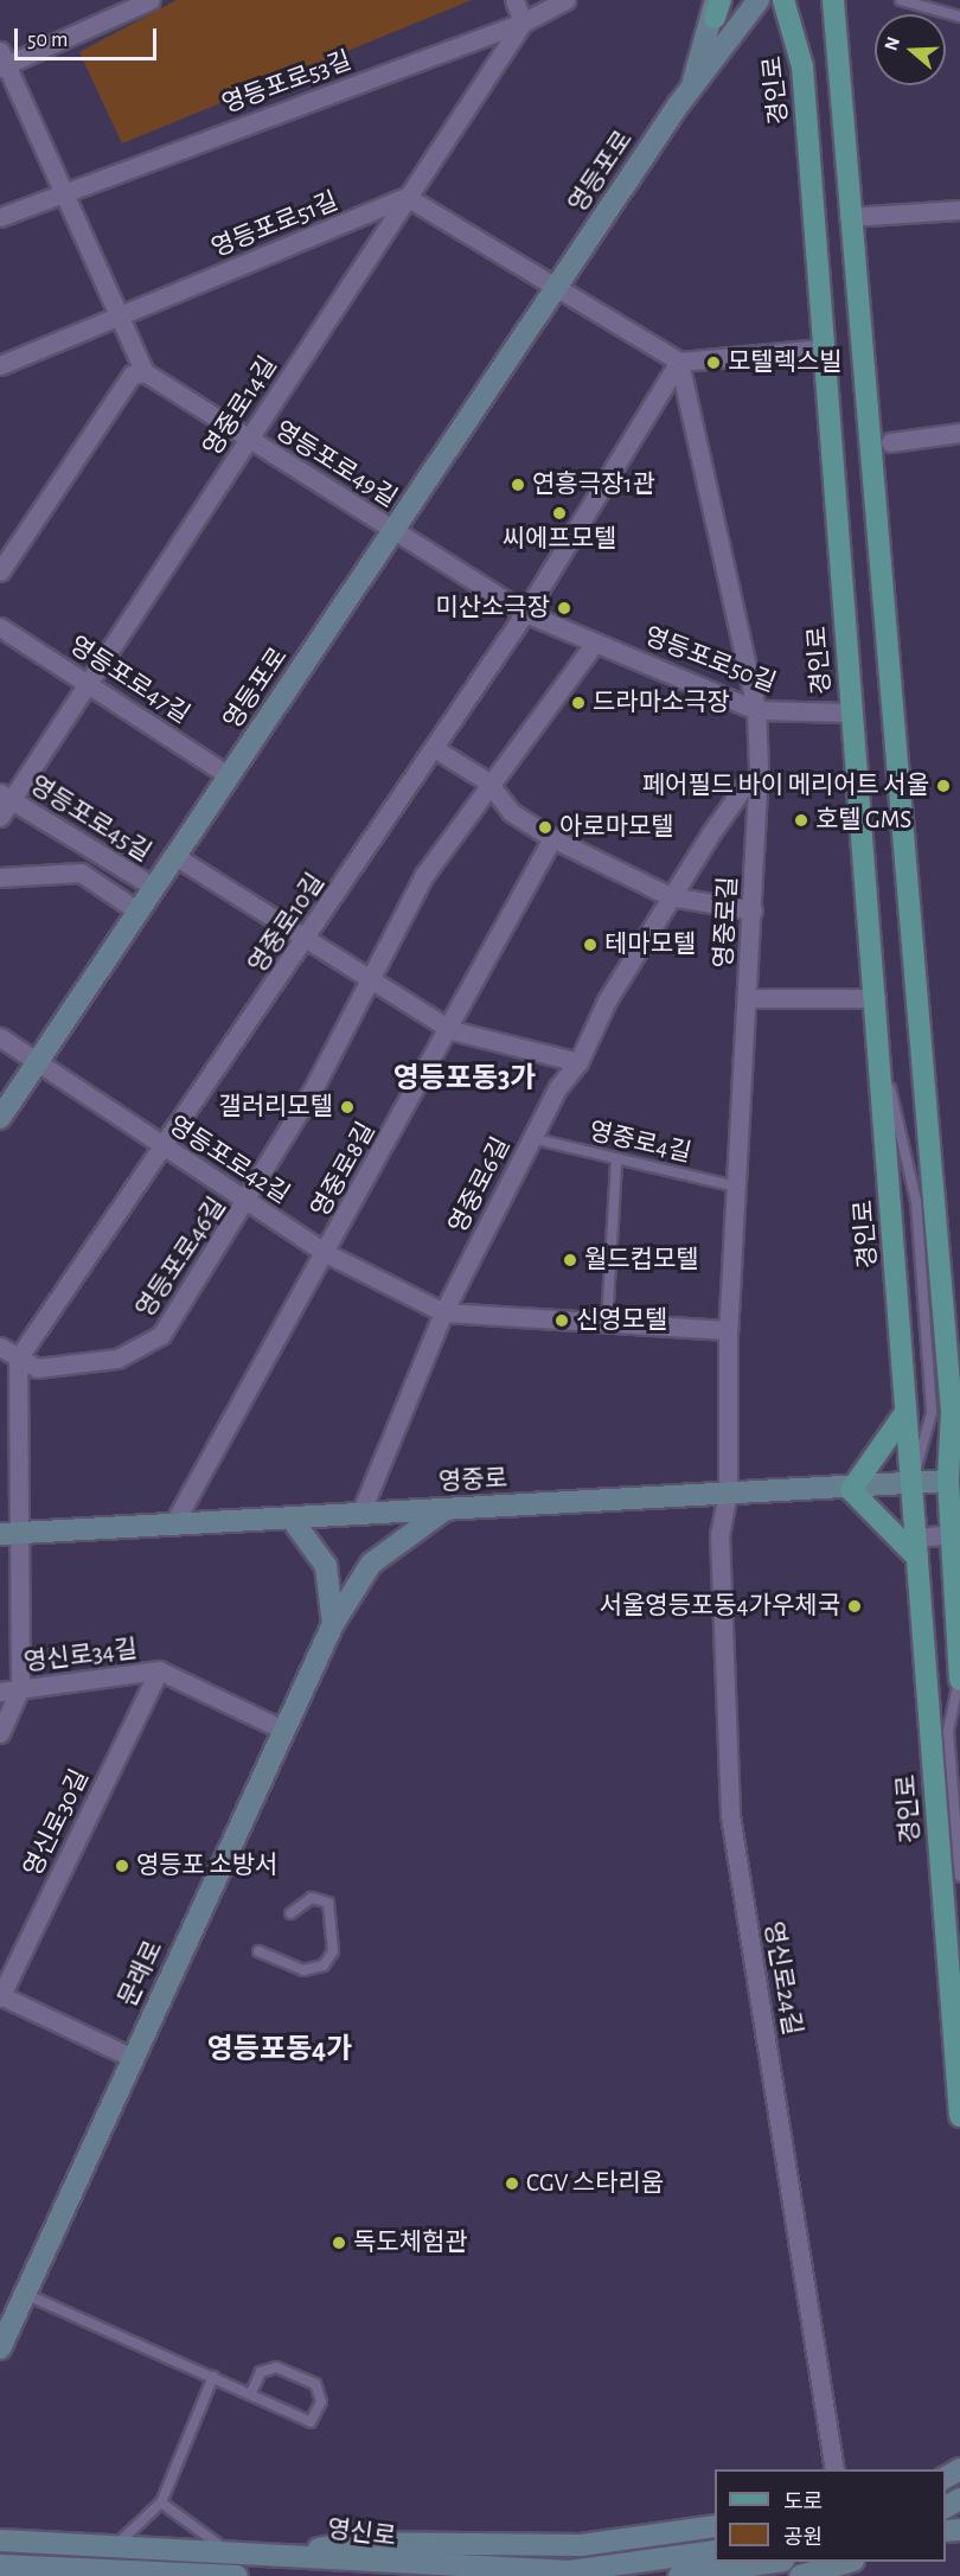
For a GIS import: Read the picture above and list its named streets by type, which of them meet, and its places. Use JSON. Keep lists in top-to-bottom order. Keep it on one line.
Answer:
{"streets":{"main road":["경인로","영등포로","영중로","문래로","영신로"],"street":["영등포로53길","영등포로51길","영중로14길","영등포로49길","영등포로50길","영등포로47길","영등포로45길","영중로길","영중로10길","영등포로42길","영중로8길","영중로6길","영등포로46길","영신로34길","영신로30길","영신로24길"],"lane":["영중로4길"]},"crossings":[["영등포로53길","영중로14길"],["경인로","영등포로50길"],["경인로","영중로"],["영등포로","영등포로49길"],["영등포로","영등포로50길"],["영등포로","영등포로47길"],["영등포로","영등포로45길"],["영등포로","영등포로42길"],["영등포로51길","영중로14길"],["영중로14길","영등포로49길"],["영중로14길","영등포로47길"],["영중로14길","영등포로45길"],["영등포로49길","영등포로50길"],["영등포로50길","영중로길"],["영등포로50길","영중로10길"],["영중로길","영중로10길"],["영중로길","영중로4길"],["영중로길","영등포로42길"],["영중로길","영중로6길"],["영중로길","영중로"],["영중로길","영신로24길"],["영중로10길","영등포로42길"],["영중로10길","영등포로46길"],["영중로4길","영중로6길"],["영등포로42길","영중로8길"],["영등포로42길","영중로6길"],["영등포로42길","영등포로46길"],["영중로8길","영중로"],["영중로6길","영중로"],["영중로","문래로"],["영중로","영신로24길"],["영신로34길","영신로30길"],["영신로34길","문래로"]],"districts":["영등포동3가","영등포동4가"],"places":["모텔렉스빌","연흥극장1관","씨에프모텔","미산소극장","드라마소극장","페어필드 바이 메리어트 서울","호텔 GMS","아로마모텔","테마모텔","갤러리모텔","월드컵모텔","신영모텔","서울영등포동4가우체국","영등포 소방서","CGV 스타리움","독도체험관"],"legend":["도로","공원"],"scale_bar":"50 m","north":"left"}
